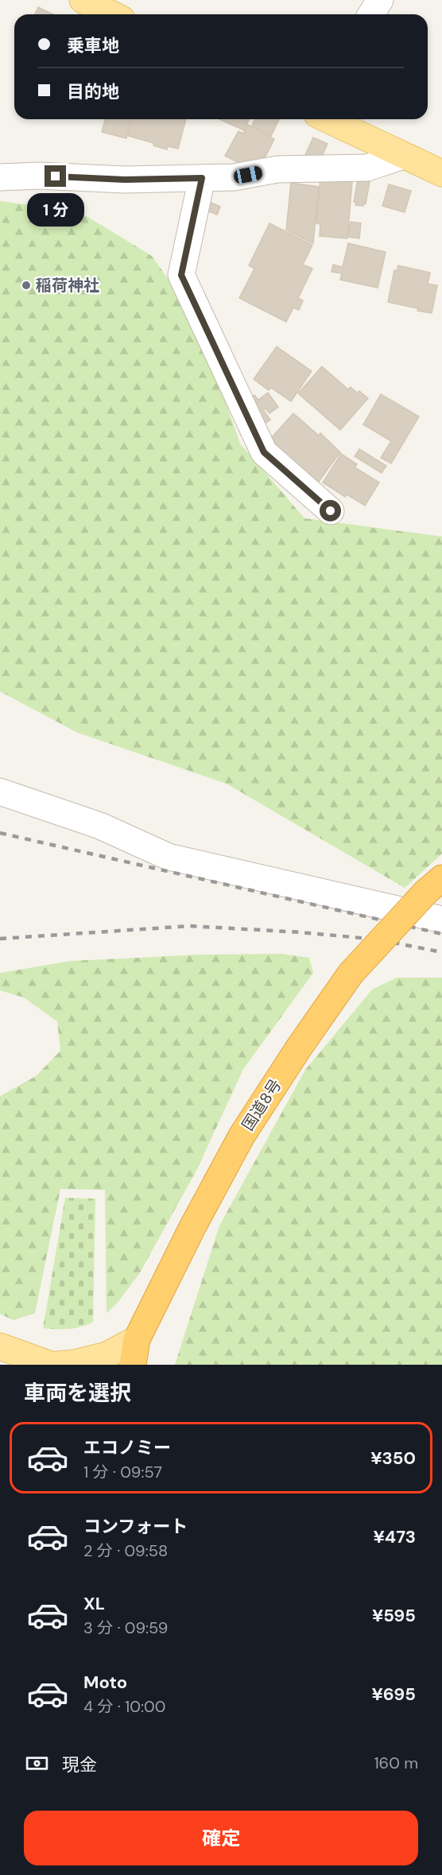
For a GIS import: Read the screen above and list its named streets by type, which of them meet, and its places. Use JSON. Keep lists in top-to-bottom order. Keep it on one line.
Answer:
{"streets":{"highway":["国道8号"]},"places":["稲荷神社"],"page":{"banner":["乗車地","目的地"],"bubble":"1 分","heading":"車両を選択","list":[{"name":"エコノミー","note":"1 分 · 09:57","value":"¥350"},{"name":"コンフォート","note":"2 分 · 09:58","value":"¥473"},{"name":"XL","note":"3 分 · 09:59","value":"¥595"},{"name":"Moto","note":"4 分 · 10:00","value":"¥695"}],"pay":["現金","160 m"],"buttons":"確定"}}
